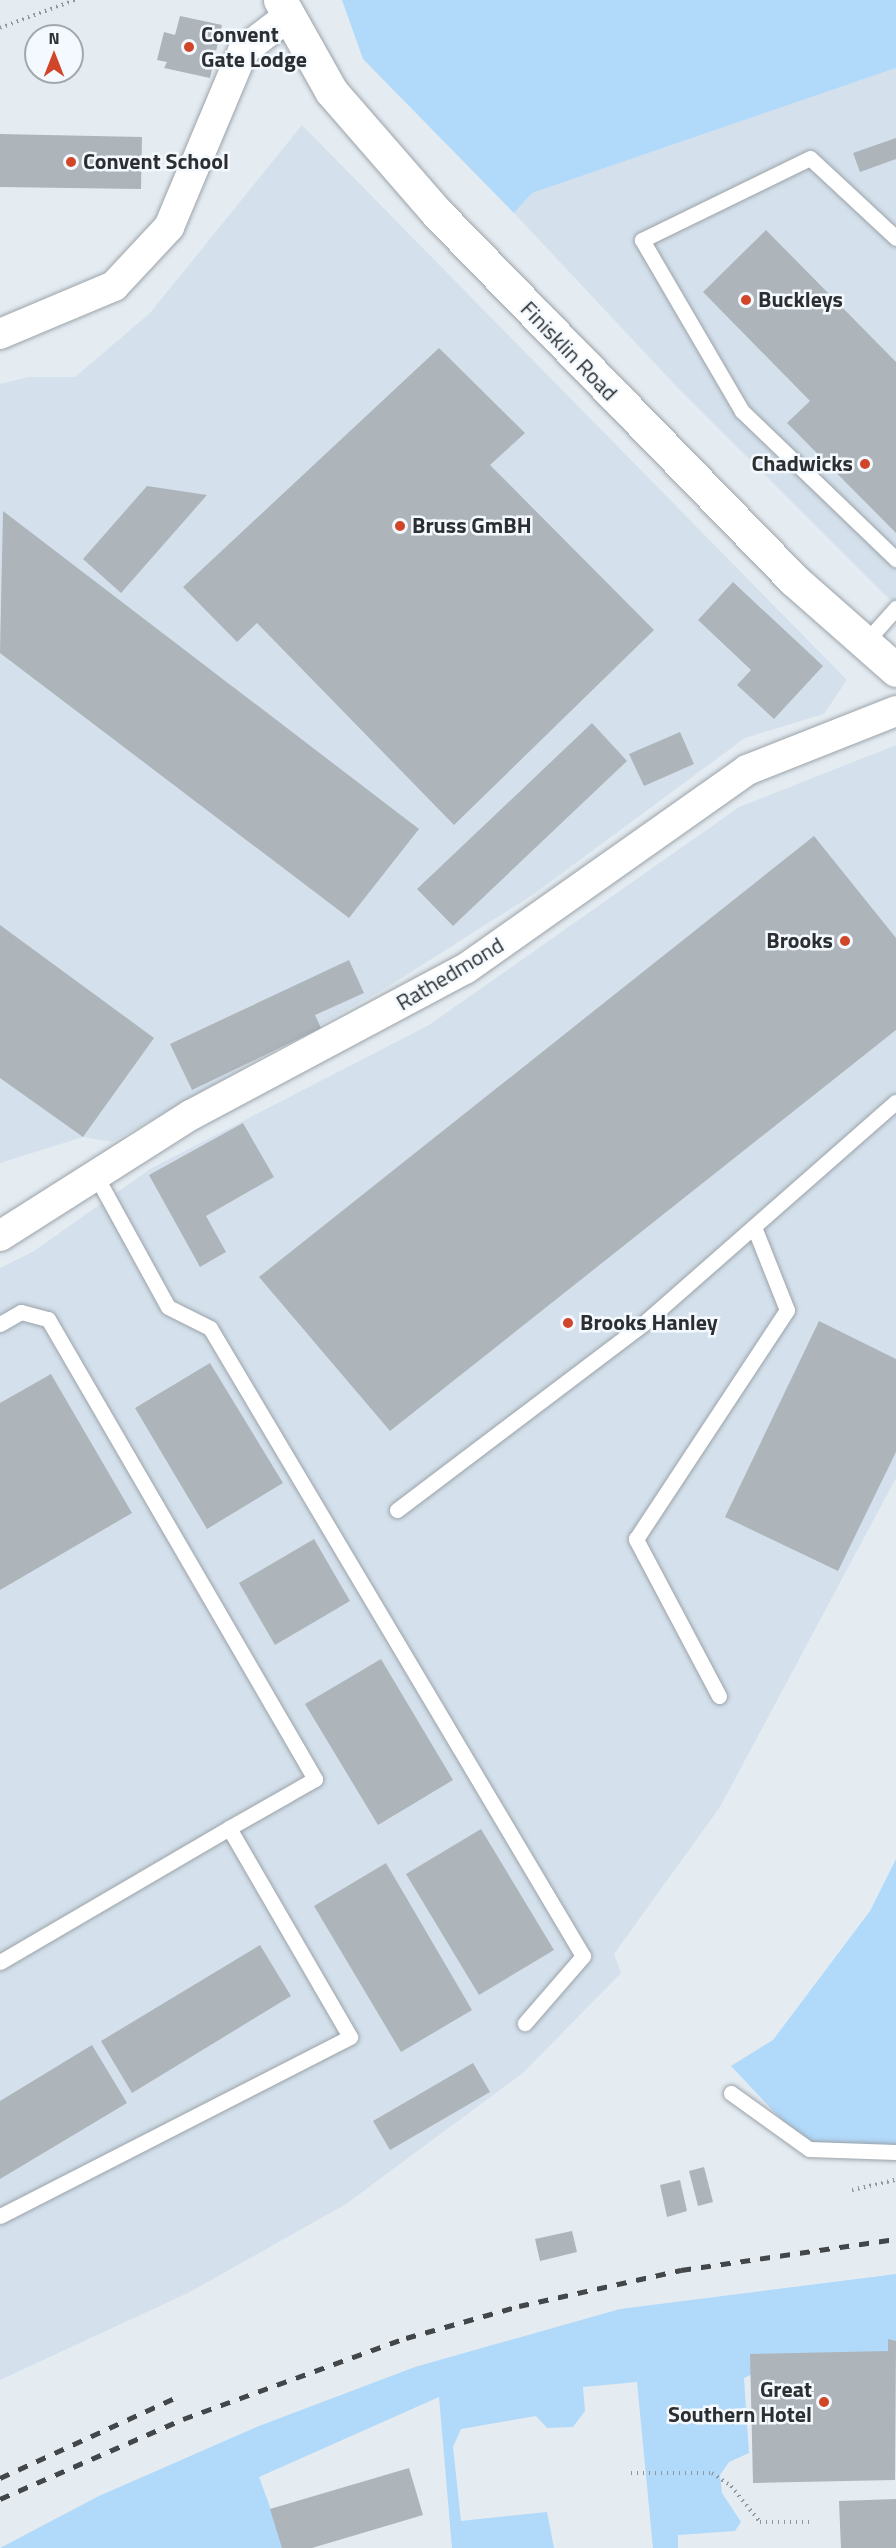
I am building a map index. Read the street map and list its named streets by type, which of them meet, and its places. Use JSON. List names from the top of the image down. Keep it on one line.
{"streets":{"street":["Finisklin Road","Rathedmond"]},"places":["Convent Gate Lodge","Convent School","Buckleys","Chadwicks","Bruss GmBH","Brooks","Brooks Hanley","Great Southern Hotel"],"north":"top"}
